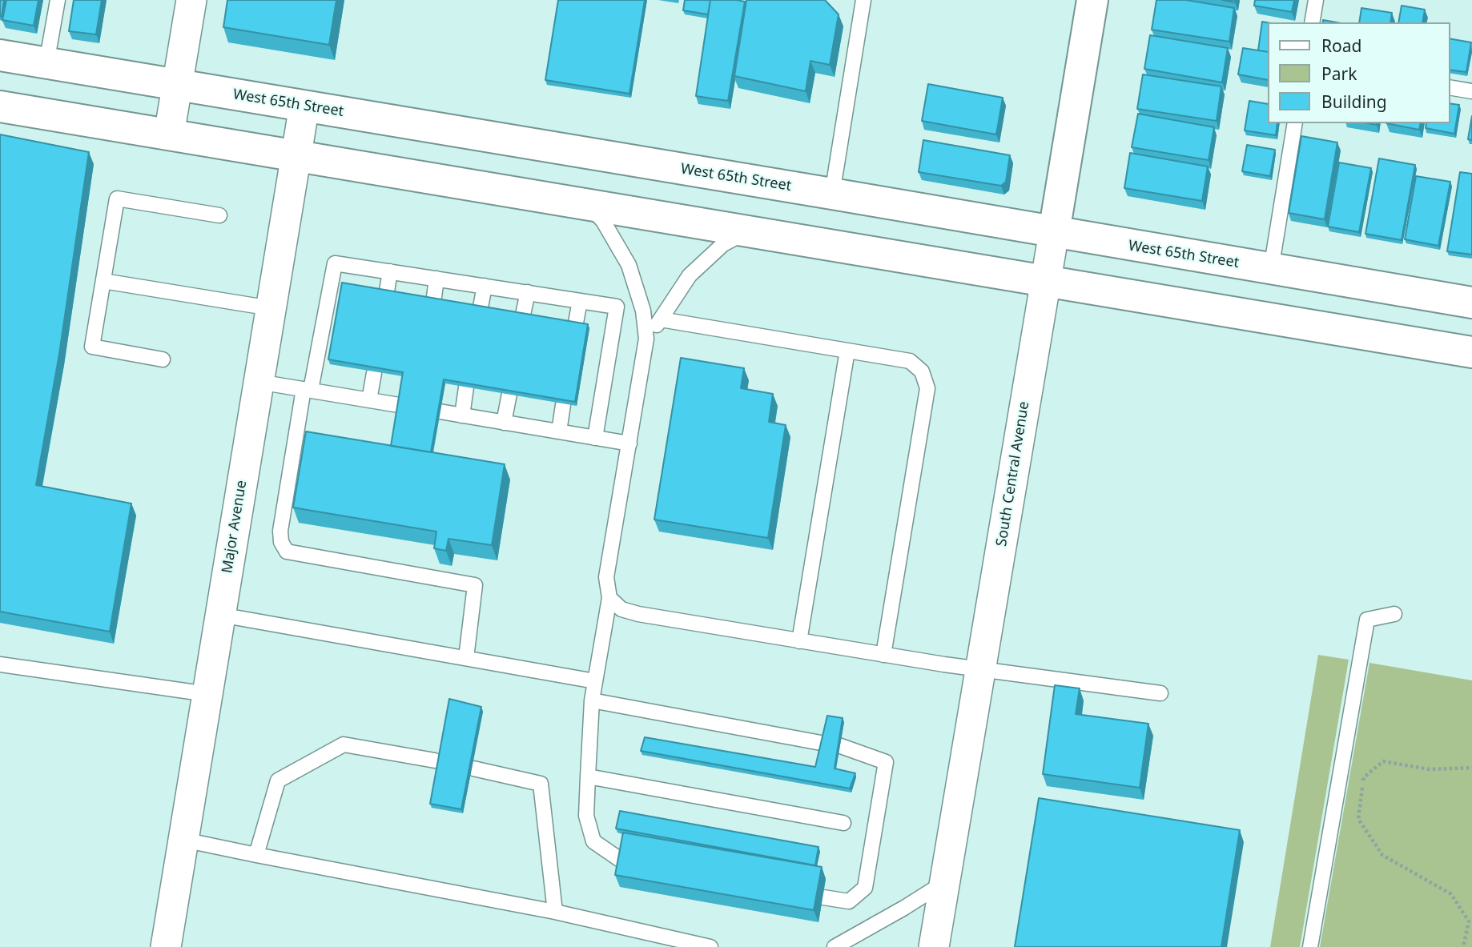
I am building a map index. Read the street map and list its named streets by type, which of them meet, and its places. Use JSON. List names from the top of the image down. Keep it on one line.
{"streets":{"street":["West 65th Street","South Central Avenue","Major Avenue"]},"crossings":[["West 65th Street","South Central Avenue"],["West 65th Street","Major Avenue"]],"legend":["Road","Park","Building"]}
